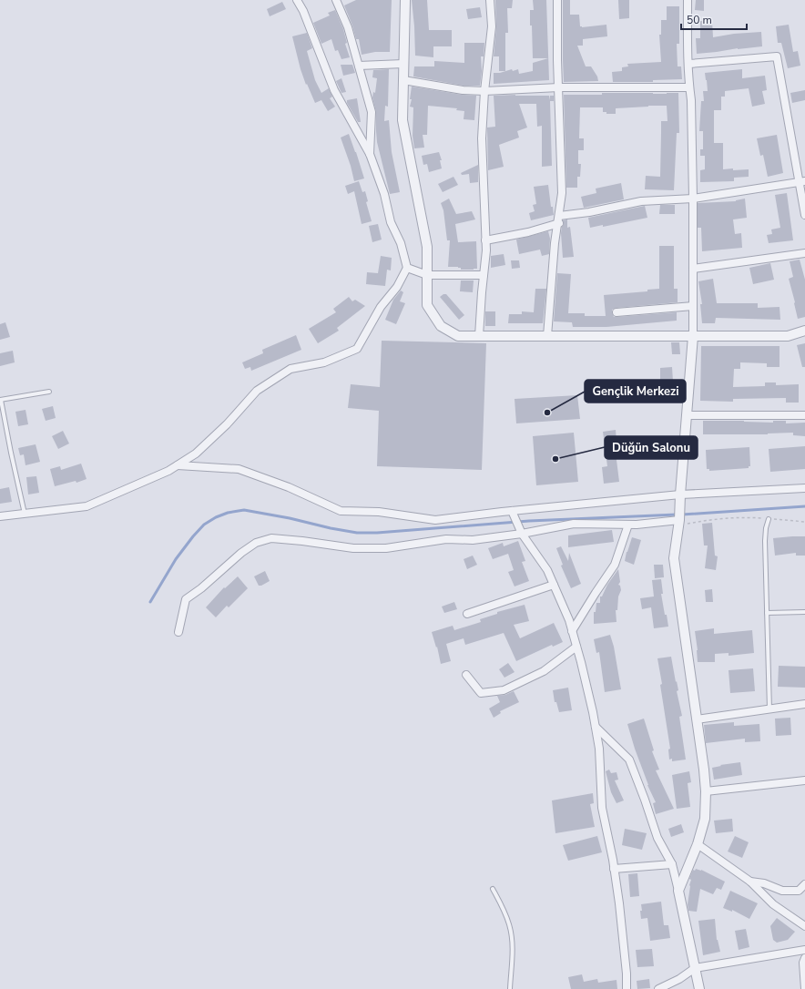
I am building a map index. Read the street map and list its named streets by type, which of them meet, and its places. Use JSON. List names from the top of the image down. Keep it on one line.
{"places":["Gençlik Merkezi","Düğün Salonu"],"scale_bar":"50 m"}
